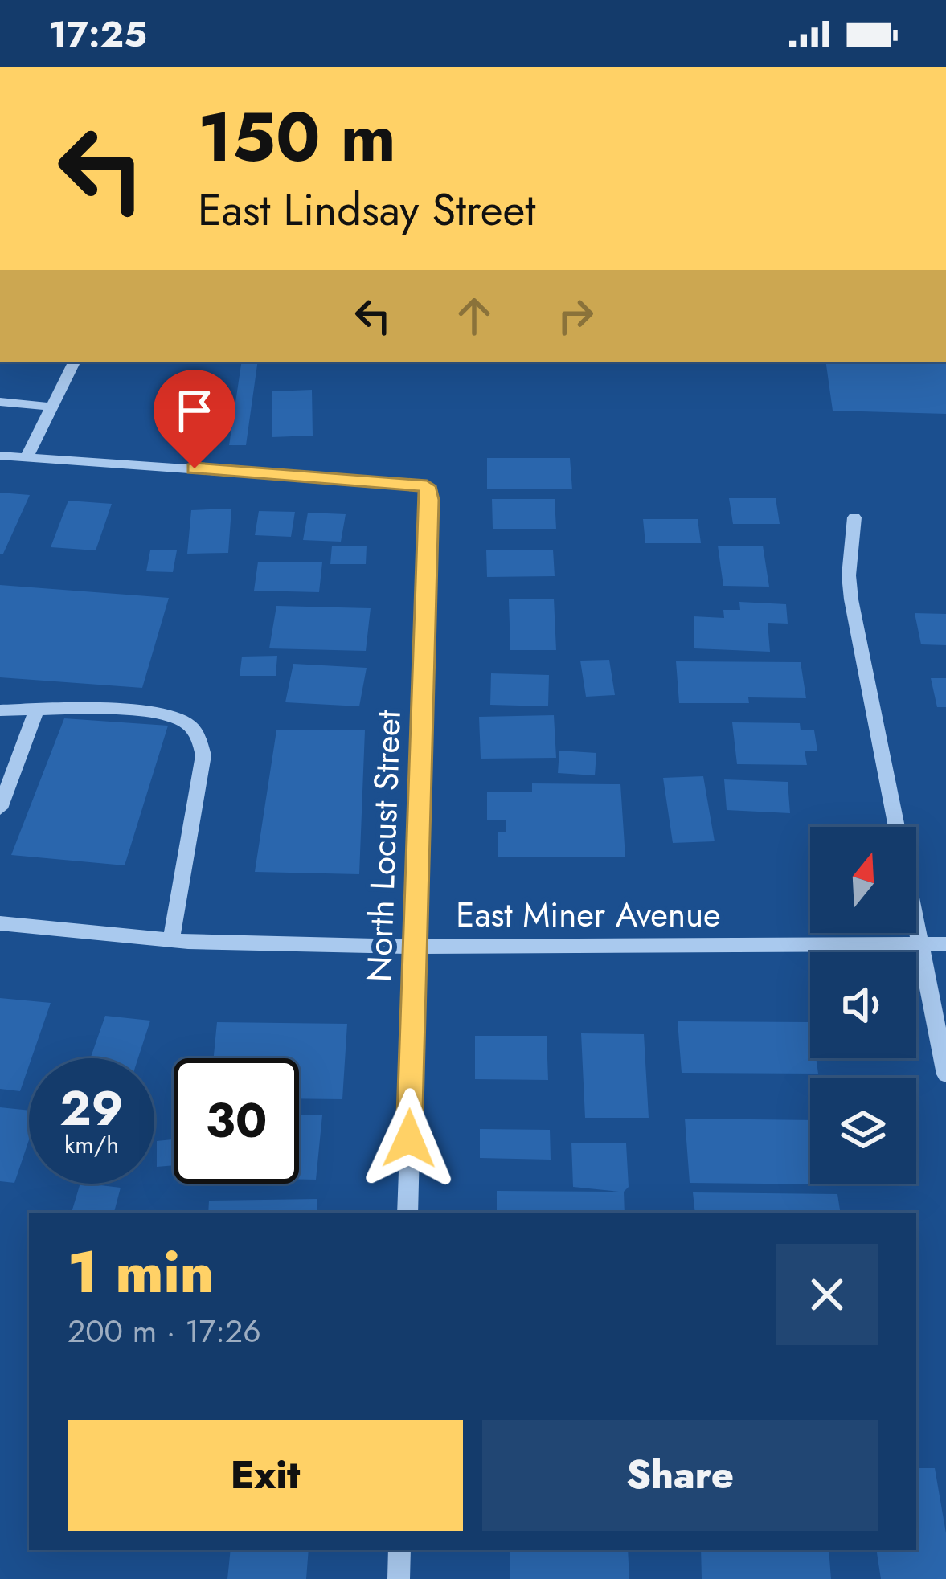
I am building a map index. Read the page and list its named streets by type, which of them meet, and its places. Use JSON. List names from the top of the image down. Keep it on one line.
{"streets":{"street":["North Locust Street","East Miner Avenue"]},"crossings":[["North Locust Street","East Miner Avenue"]],"north":"top","page":{"status":"17:25","turn":["150 m","East Lindsay Street"],"speed":"29 km/h","limit":"30","heading":["1 min","200 m · 17:26"],"buttons":["Exit","Share"]}}
